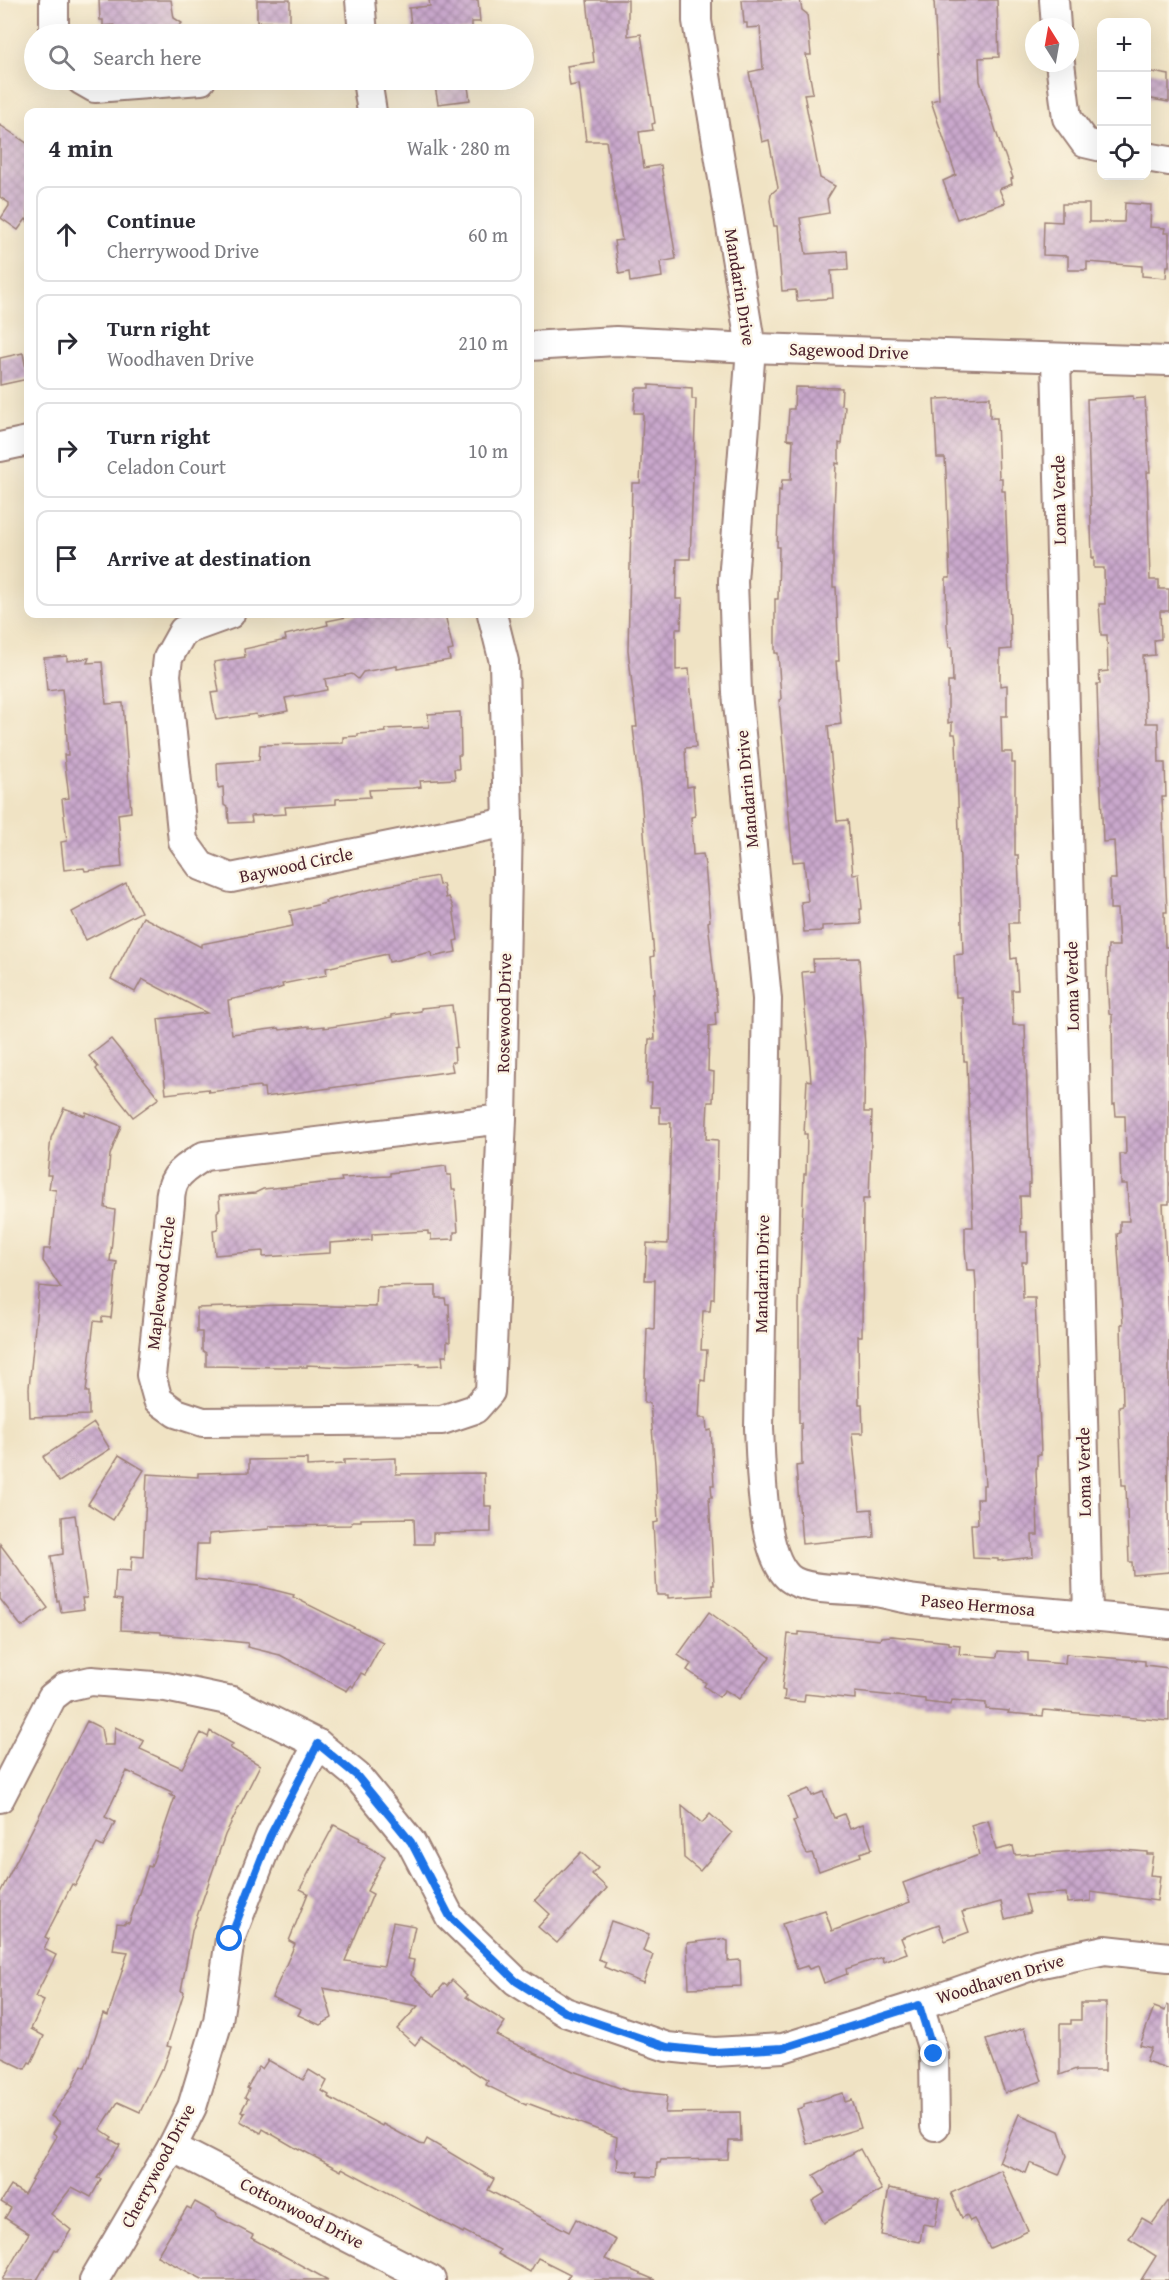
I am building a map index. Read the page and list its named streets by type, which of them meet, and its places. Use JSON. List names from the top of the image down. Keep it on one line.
{"streets":{"street":["Mandarin Drive","Sagewood Drive","Loma Verde","Baywood Circle","Rosewood Drive","Maplewood Circle","Paseo Hermosa","Woodhaven Drive","Cherrywood Drive","Cottonwood Drive"]},"crossings":[["Mandarin Drive","Sagewood Drive"],["Mandarin Drive","Paseo Hermosa"],["Sagewood Drive","Loma Verde"],["Loma Verde","Paseo Hermosa"],["Baywood Circle","Rosewood Drive"],["Rosewood Drive","Maplewood Circle"],["Woodhaven Drive","Cherrywood Drive"],["Cherrywood Drive","Cottonwood Drive"]],"north":"top","page":{"map_buttons":["+","−"],"search":"Search here","heading":["4 min","Walk · 280 m"],"list":[["Continue","Cherrywood Drive","60 m"],["Turn right","Woodhaven Drive","210 m"],["Turn right","Celadon Court","10 m"],"Arrive at destination"]}}
